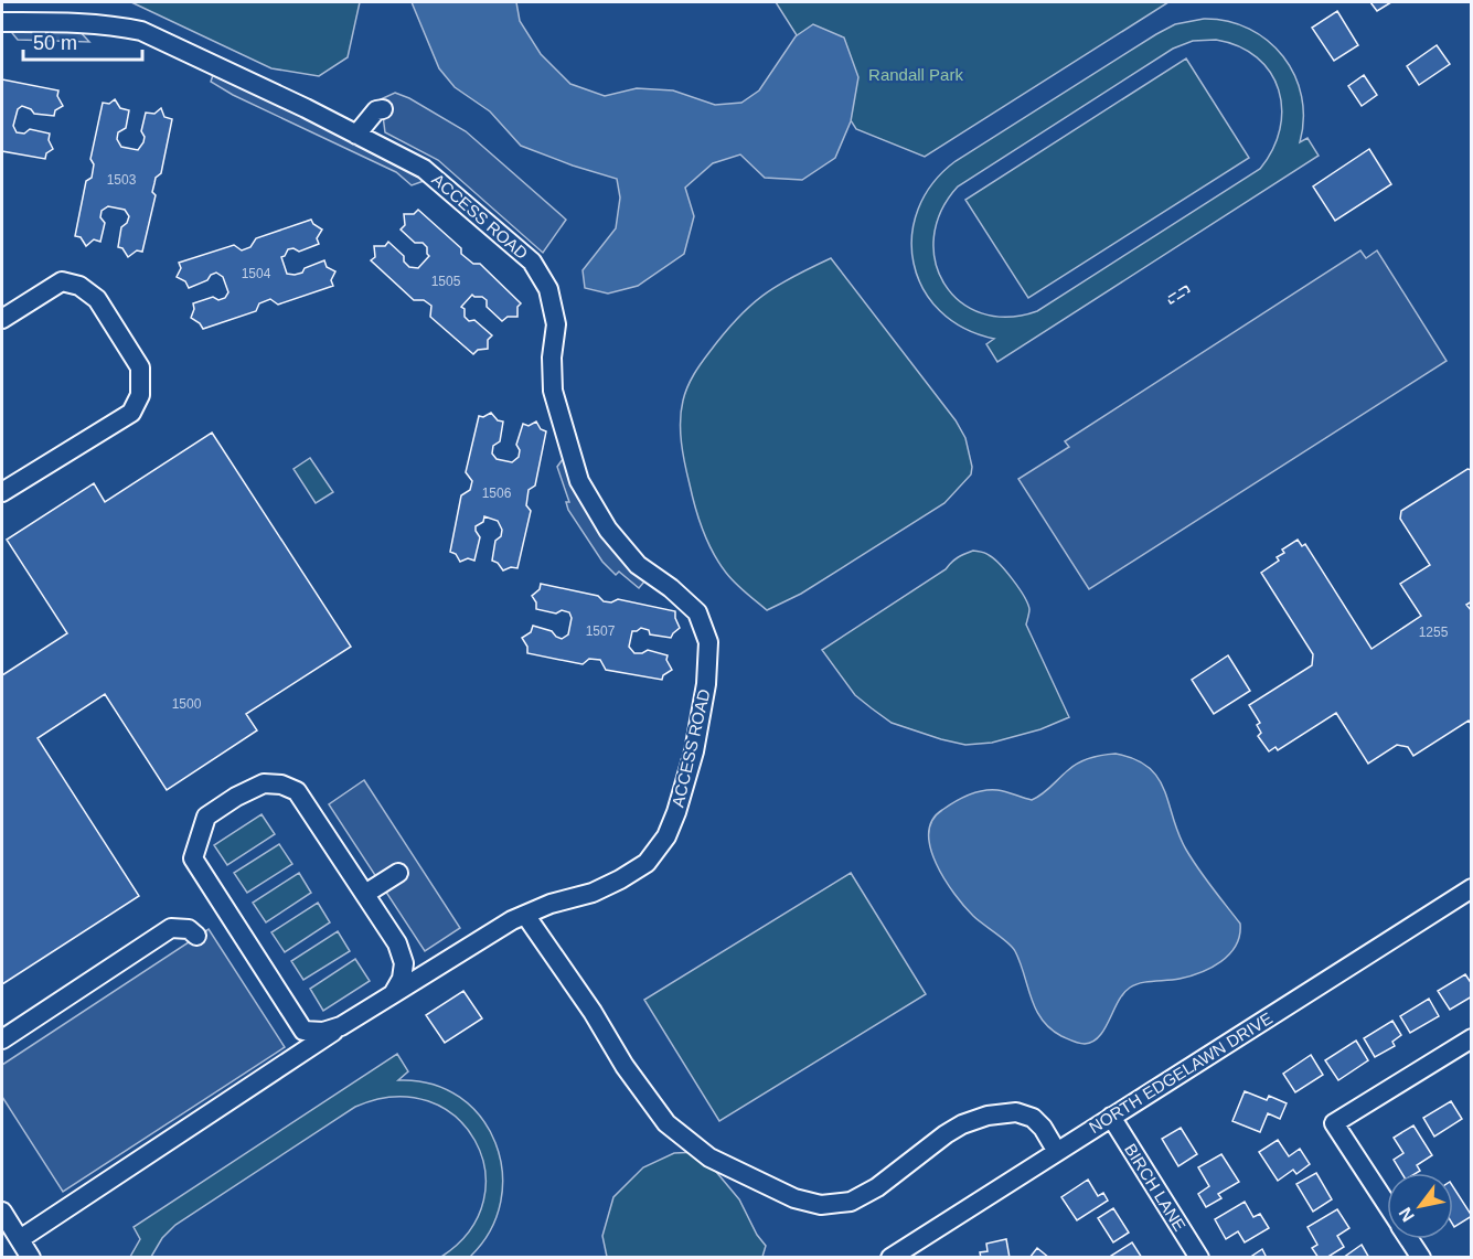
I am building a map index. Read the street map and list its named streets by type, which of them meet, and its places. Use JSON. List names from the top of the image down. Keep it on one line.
{"streets":{"street":["ACCESS ROAD","NORTH EDGELAWN DRIVE","BIRCH LANE"]},"crossings":[["NORTH EDGELAWN DRIVE","BIRCH LANE"]],"parks":["Randall Park"],"house_numbers":["1503","1504","1505","1506","1507","1255","1500"],"scale_bar":"50 m","north":"bottom left"}
